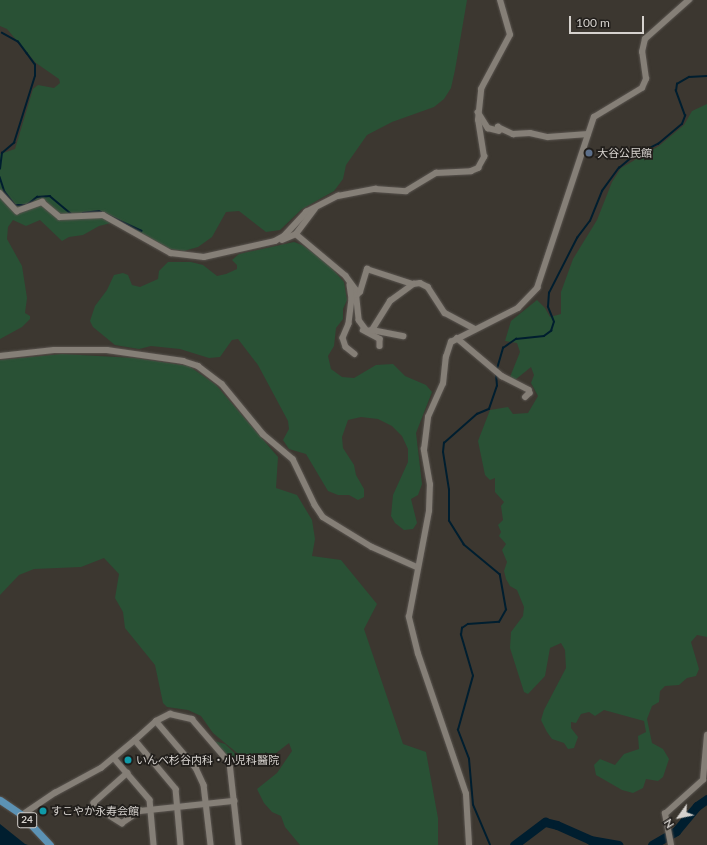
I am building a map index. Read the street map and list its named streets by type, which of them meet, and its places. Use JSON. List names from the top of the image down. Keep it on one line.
{"streets":{"main road":["24"]},"places":["大谷公民館","いんべ杉谷内科・小児科醫院","すこやか永寿会館"],"scale_bar":"100 m","north":"bottom left"}
